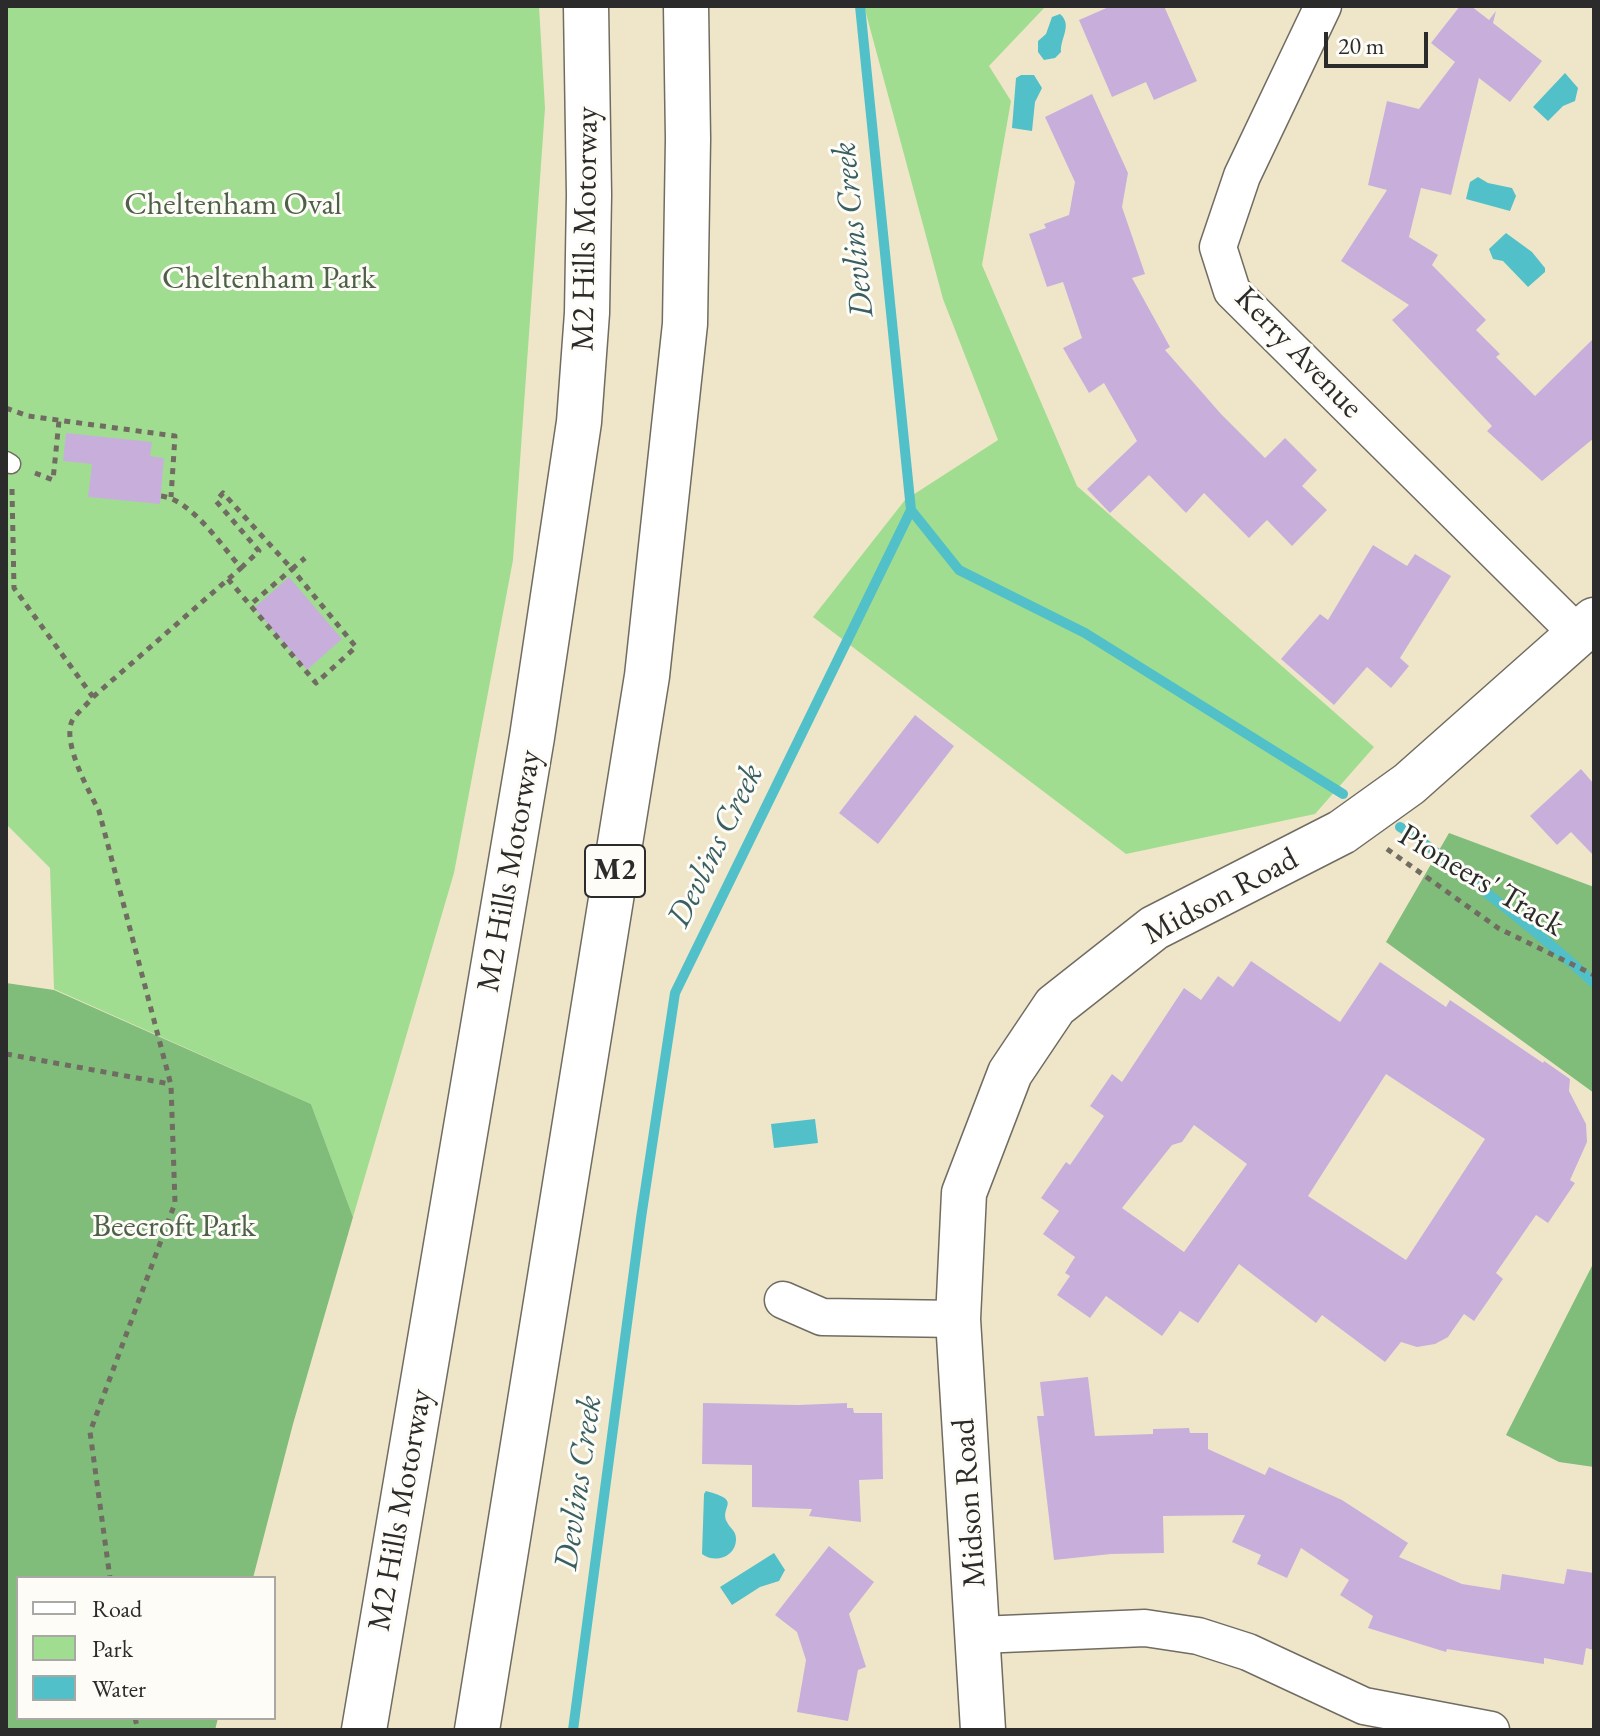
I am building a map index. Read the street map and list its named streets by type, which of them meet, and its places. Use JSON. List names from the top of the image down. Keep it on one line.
{"streets":{"main road":["M2 Hills Motorway","M2","Midson Road"],"street":["Kerry Avenue"],"path":["Pioneers' Track"]},"crossings":[["Kerry Avenue","Midson Road"],["Pioneers' Track","Midson Road"]],"water":["Devlins Creek"],"parks":["Cheltenham Oval","Cheltenham Park","Beecroft Park"],"legend":["Road","Park","Water"],"scale_bar":"20 m"}
